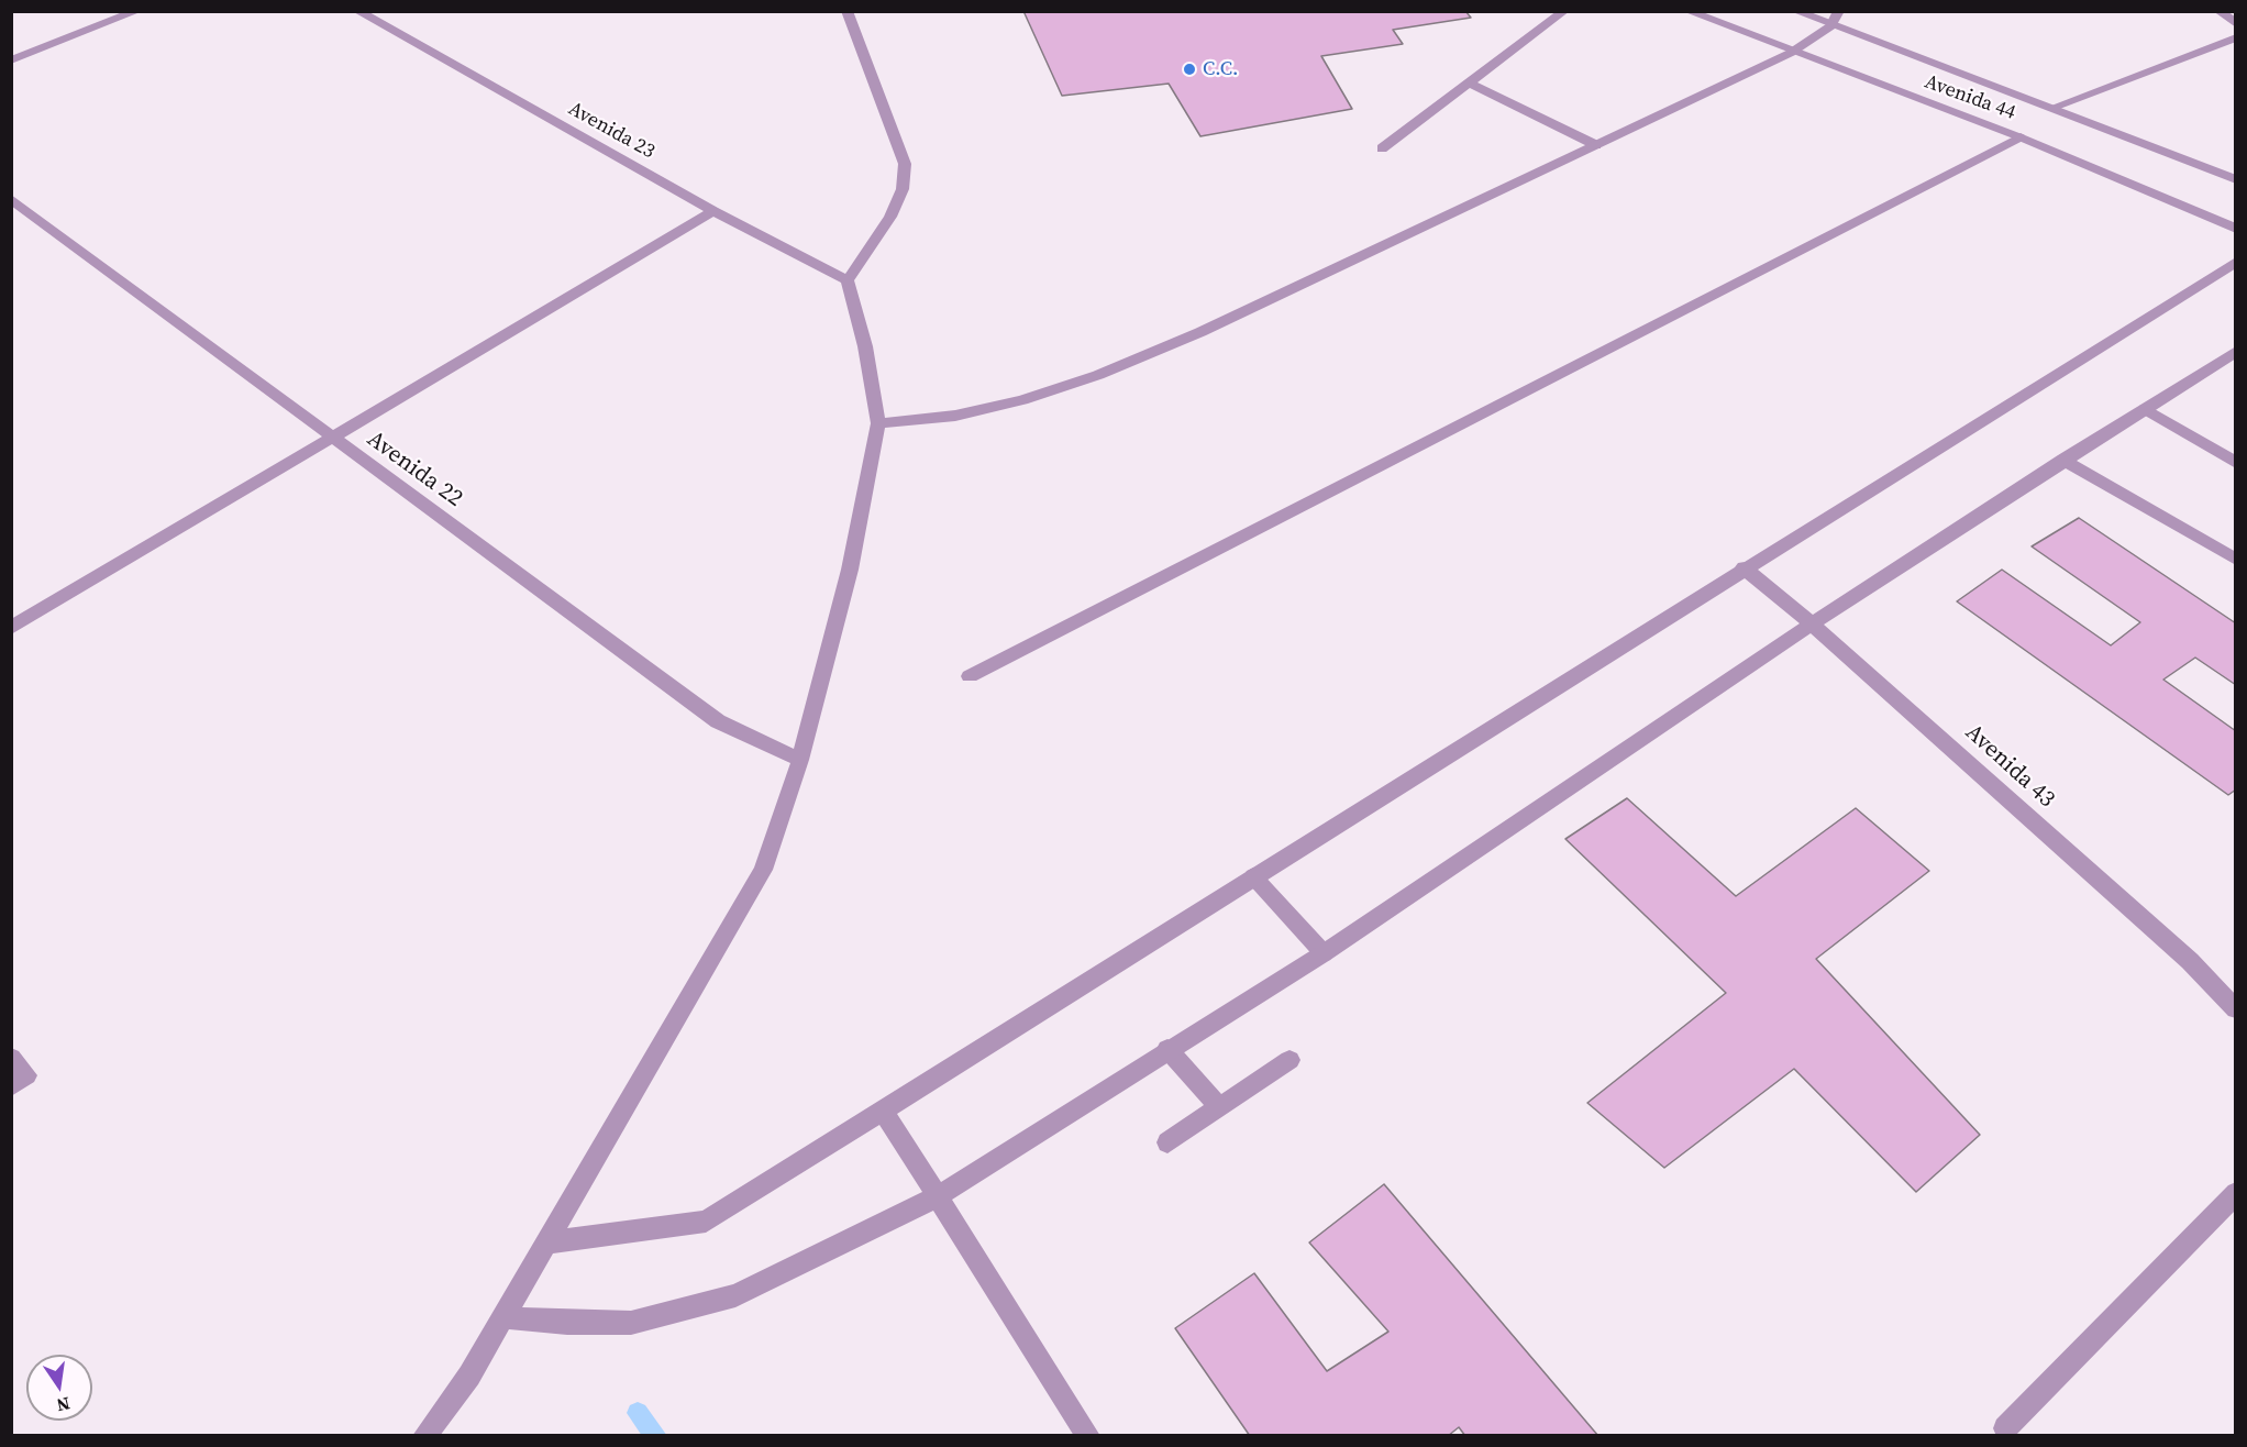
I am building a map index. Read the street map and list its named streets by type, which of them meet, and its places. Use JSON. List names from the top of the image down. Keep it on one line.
{"streets":{"street":["Avenida 44","Avenida 23","Avenida 22","Avenida 43"]},"places":["C.C."],"north":"bottom"}
